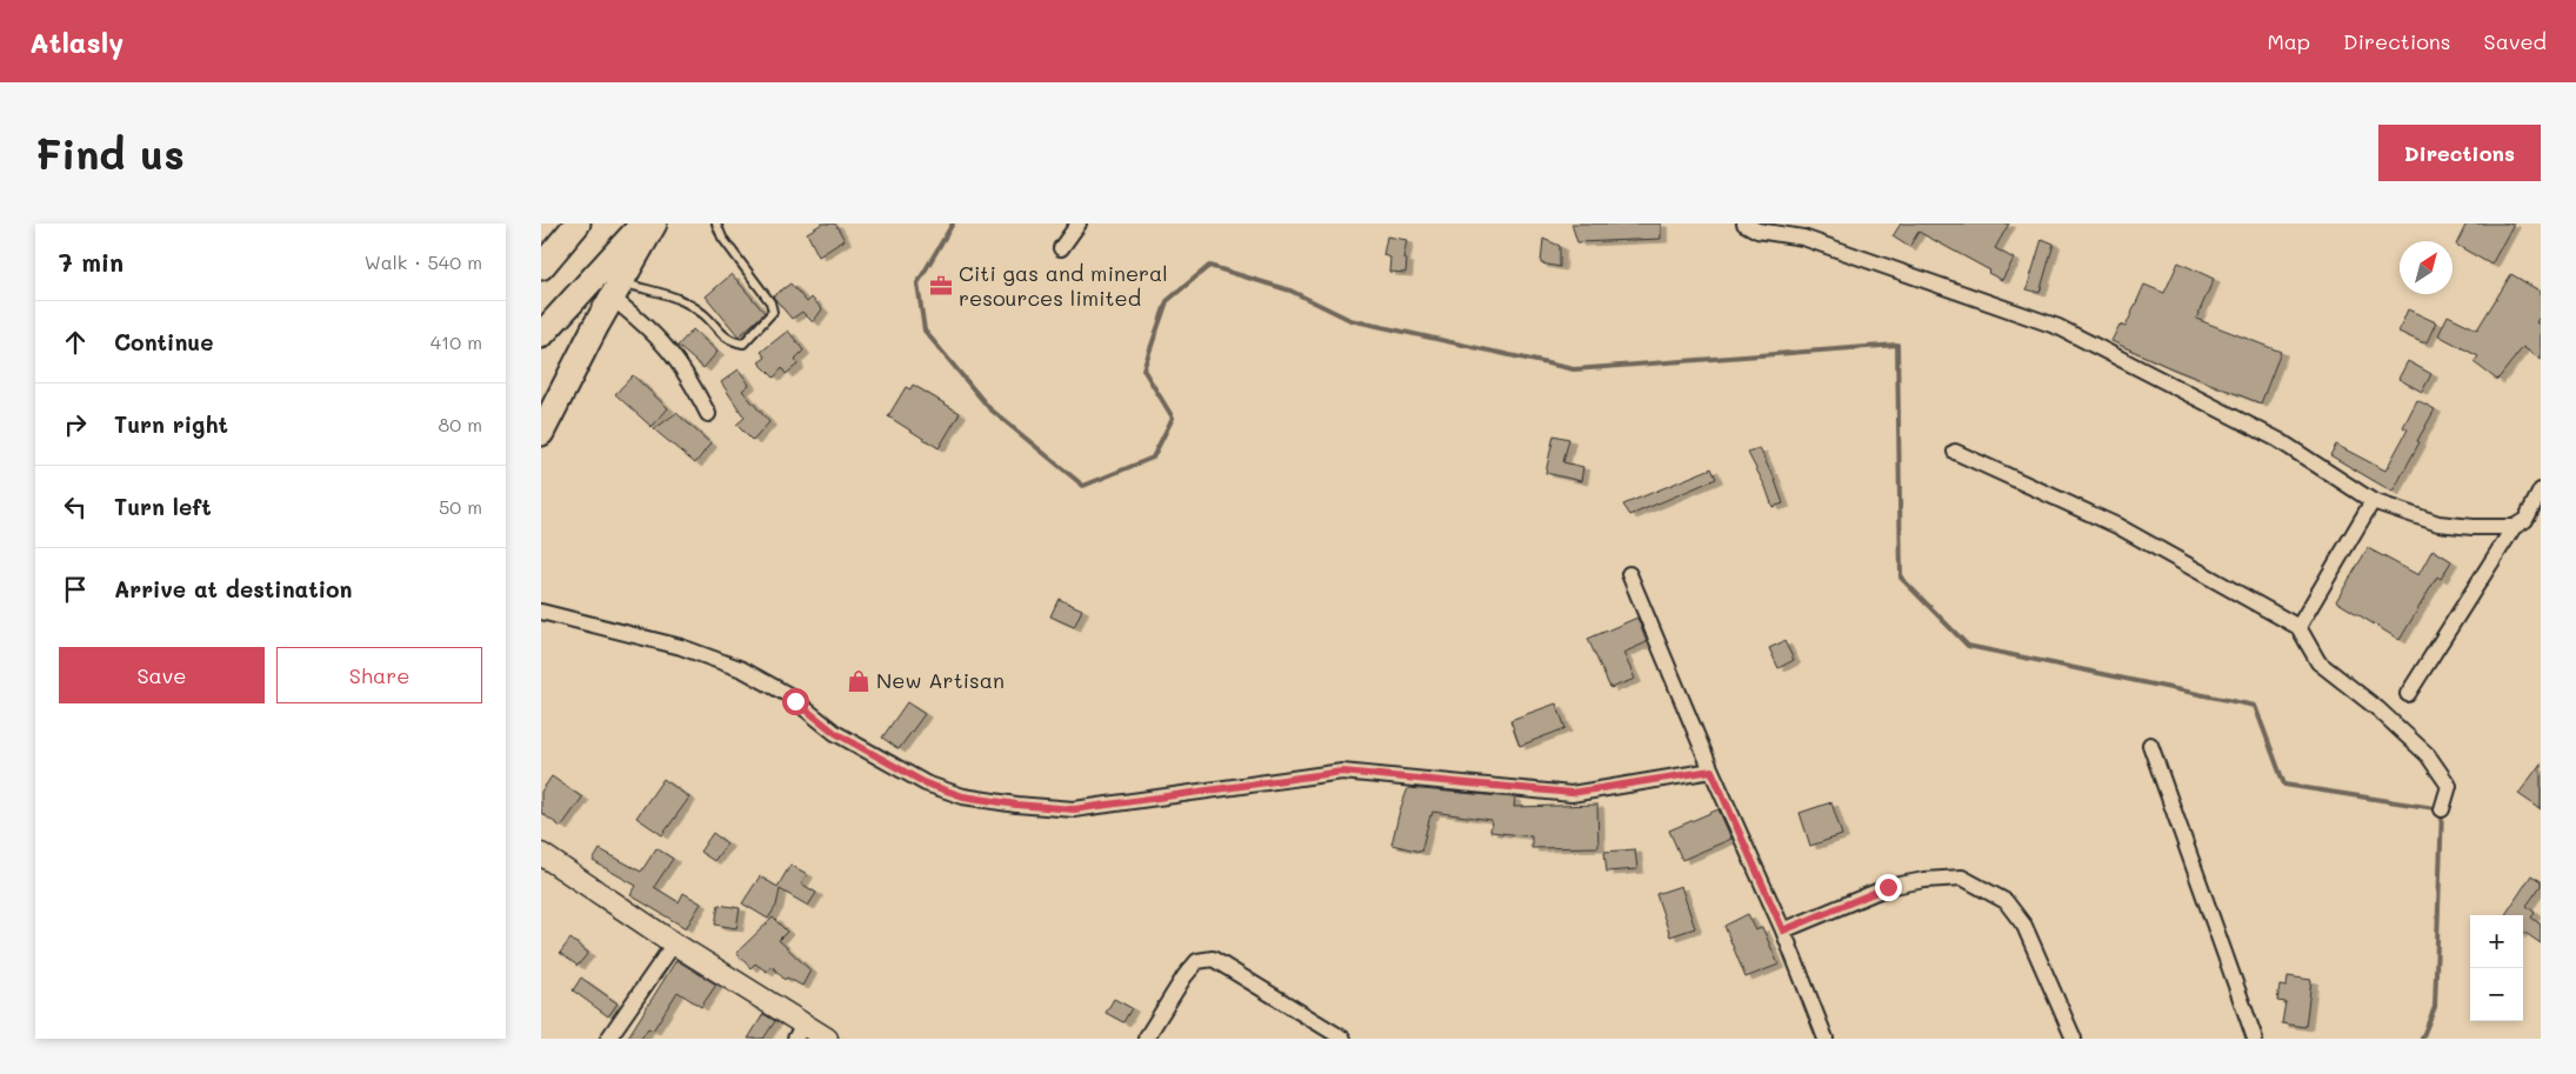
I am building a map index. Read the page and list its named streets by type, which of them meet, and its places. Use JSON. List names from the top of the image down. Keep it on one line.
{"places":{"office":["Citi gas and mineral resources limited"],"shop":["New Artisan"]},"north":"top right","page":{"header":"Atlasly","nav":["Map","Directions","Saved"],"buttons":["Directions",["Save","Share"]],"title":"Find us","heading":["7 min","Walk · 540 m"],"list":[["Continue","410 m"],["Turn right","80 m"],["Turn left","50 m"],"Arrive at destination"],"map_buttons":["+","−"]}}
